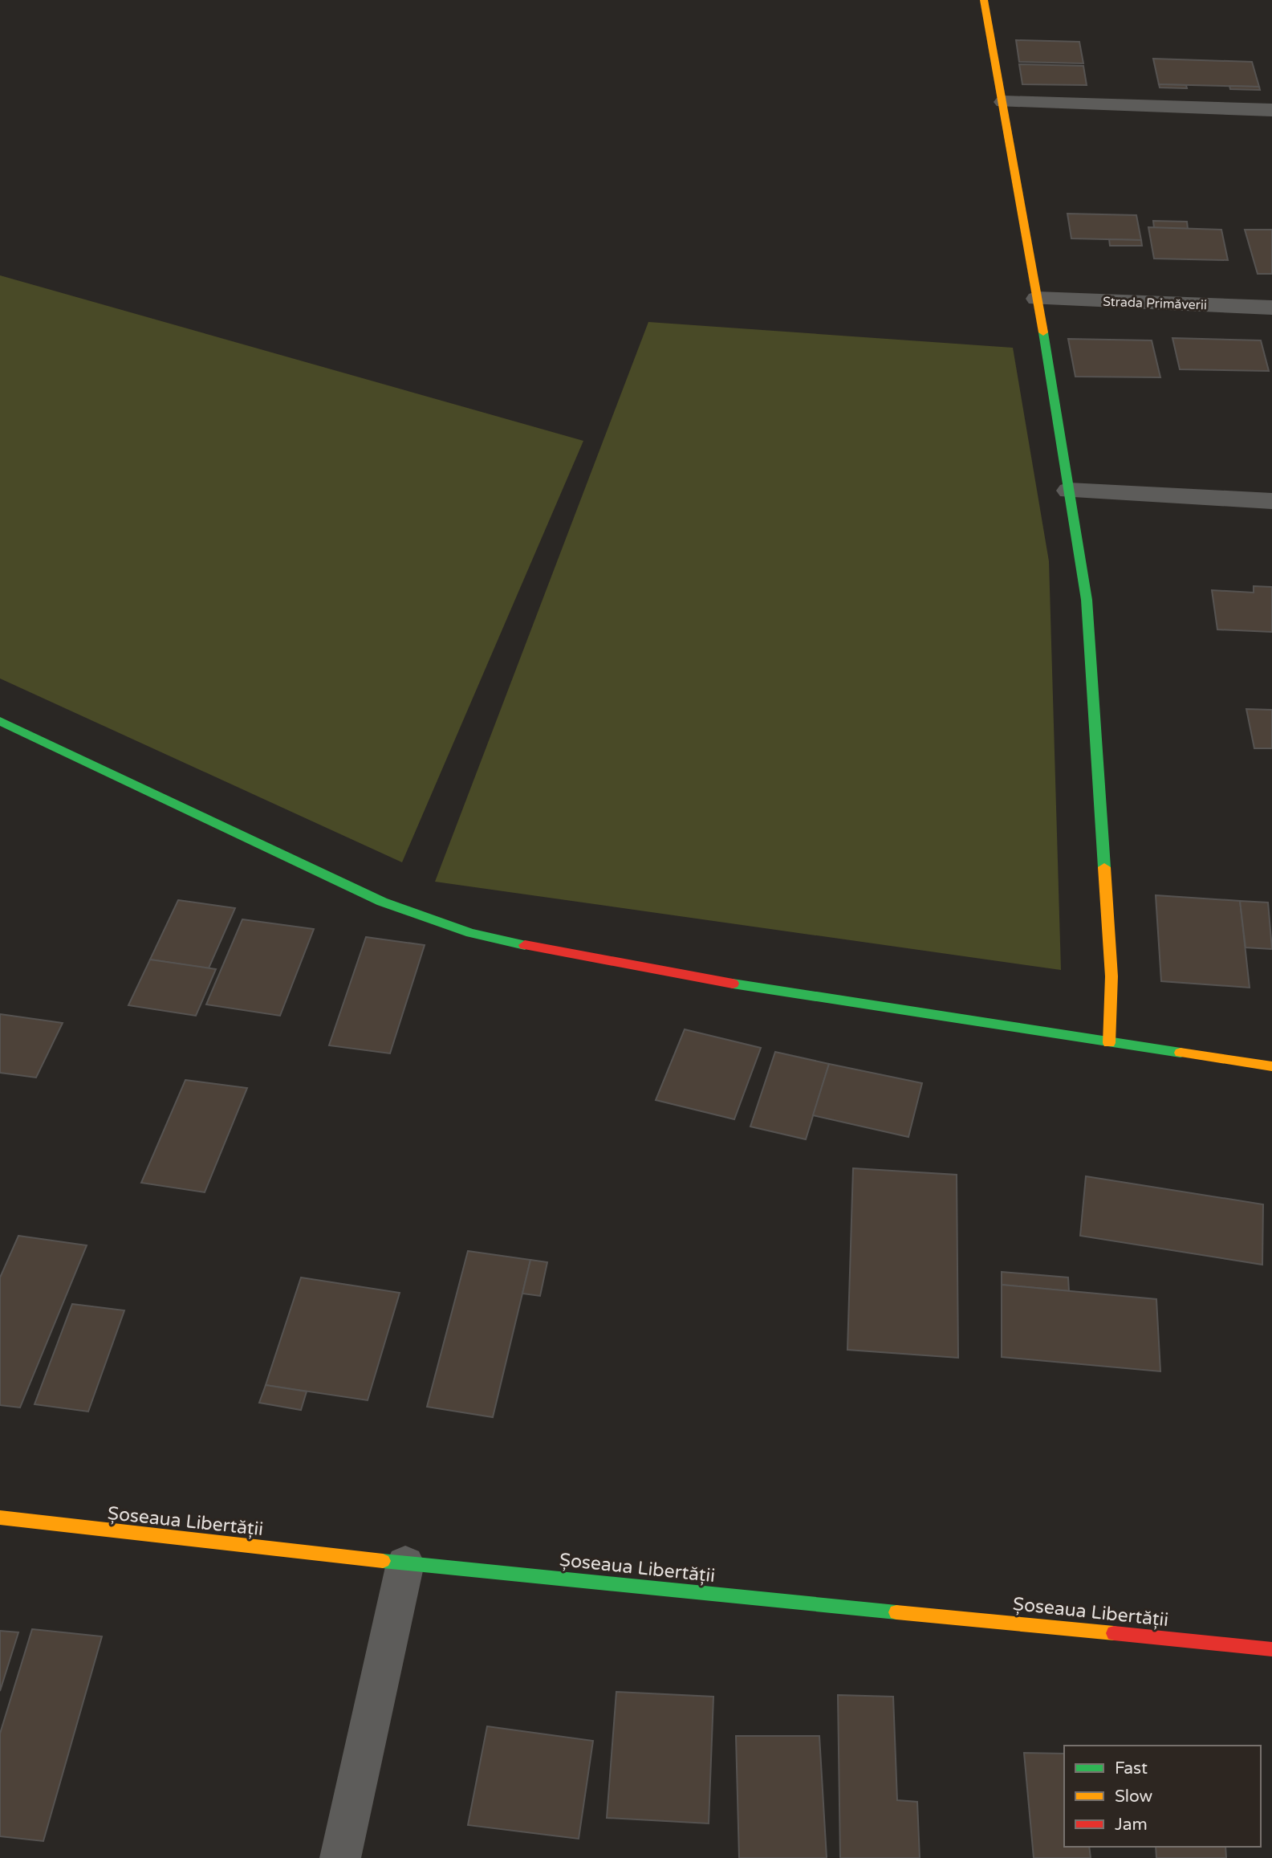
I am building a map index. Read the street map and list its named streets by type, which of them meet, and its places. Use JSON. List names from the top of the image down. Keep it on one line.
{"streets":{"street":["Strada Primăverii","Șoseaua Libertății"]},"legend":["Fast","Slow","Jam"]}
